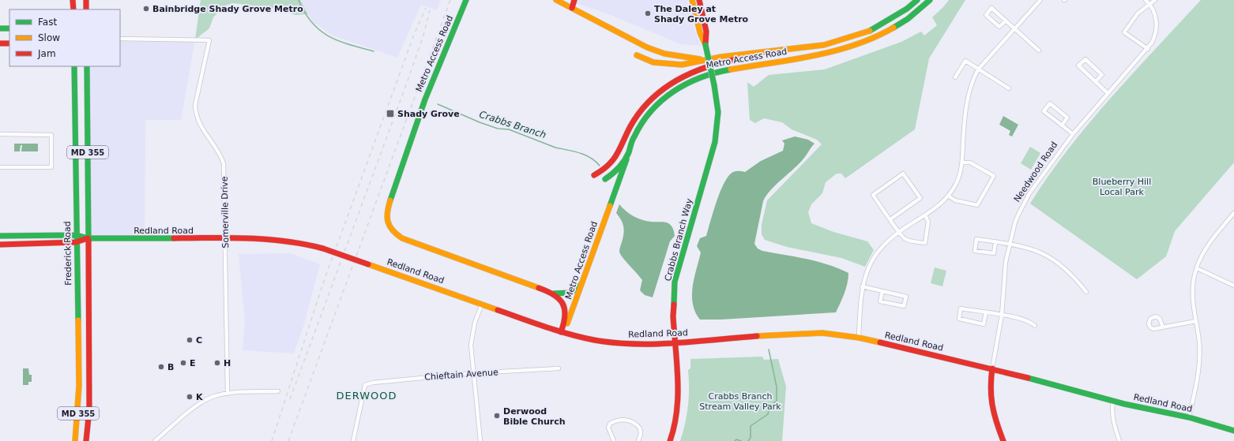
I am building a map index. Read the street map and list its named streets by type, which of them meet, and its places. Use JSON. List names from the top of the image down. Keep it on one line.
{"streets":{"main road":["Metro Access Road","MD 355","Needwood Road","Redland Road","Crabbs Branch Way","Frederick Road"],"street":["Somerville Drive","Chieftain Avenue"]},"crossings":[["Metro Access Road","Redland Road"],["MD 355","Redland Road"],["Needwood Road","Redland Road"],["Somerville Drive","Redland Road"],["Redland Road","Crabbs Branch Way"]],"districts":["DERWOOD"],"water":["Crabbs Branch"],"parks":["Blueberry Hill Local Park","Crabbs Branch Stream Valley Park"],"places":{"other":["Bainbridge Shady Grove Metro","The Daley at Shady Grove Metro","C","E","H","B","K","Derwood Bible Church"],"transit":["Shady Grove"]},"legend":["Fast","Slow","Jam"]}
